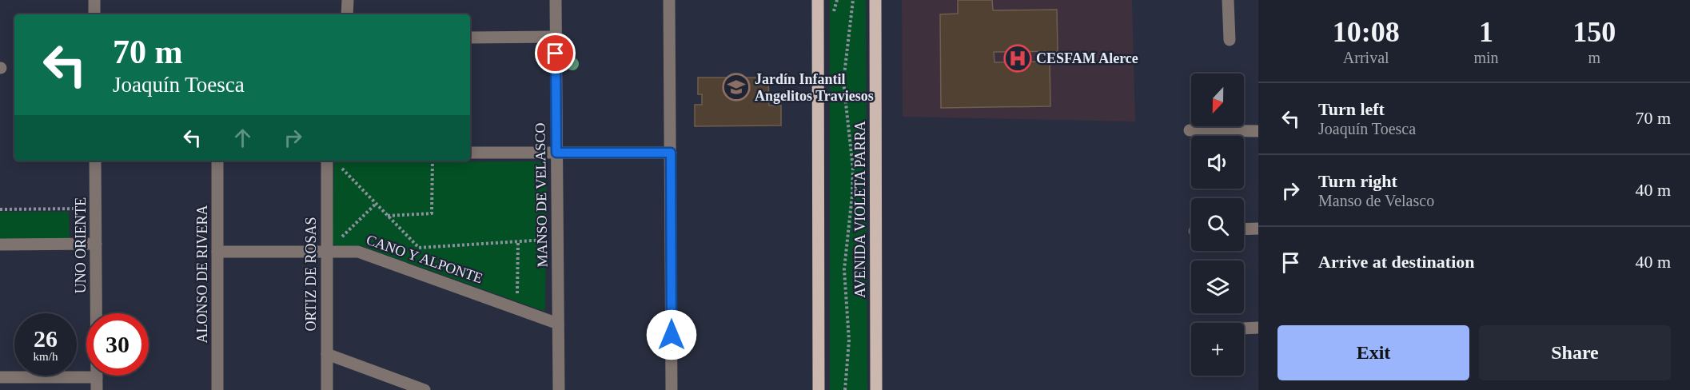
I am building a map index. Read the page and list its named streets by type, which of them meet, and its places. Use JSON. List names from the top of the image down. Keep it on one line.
{"streets":{"main road":["AVENIDA VIOLETA PARRA"],"street":["MANSO DE VELASCO","UNO ORIENTE","CANO Y ALPONTE","ALONSO DE RIVERA","ORTIZ DE ROSAS"]},"crossings":[["MANSO DE VELASCO","CANO Y ALPONTE"],["CANO Y ALPONTE","ALONSO DE RIVERA"],["CANO Y ALPONTE","ORTIZ DE ROSAS"]],"places":{"hospital":["CESFAM Alerce"],"school or university":["Jardín Infantil Angelitos Traviesos"]},"north":"bottom","page":{"eta":["10:08","Arrival","1","min","150","m"],"turn":["70 m","Joaquín Toesca"],"map_buttons":"+","list":[{"name":"Turn left","note":"Joaquín Toesca","value":"70 m"},{"name":"Turn right","note":"Manso de Velasco","value":"40 m"},{"name":"Arrive at destination","value":"40 m"}],"speed":"26 km/h","limit":"30","buttons":["Exit","Share"]}}
